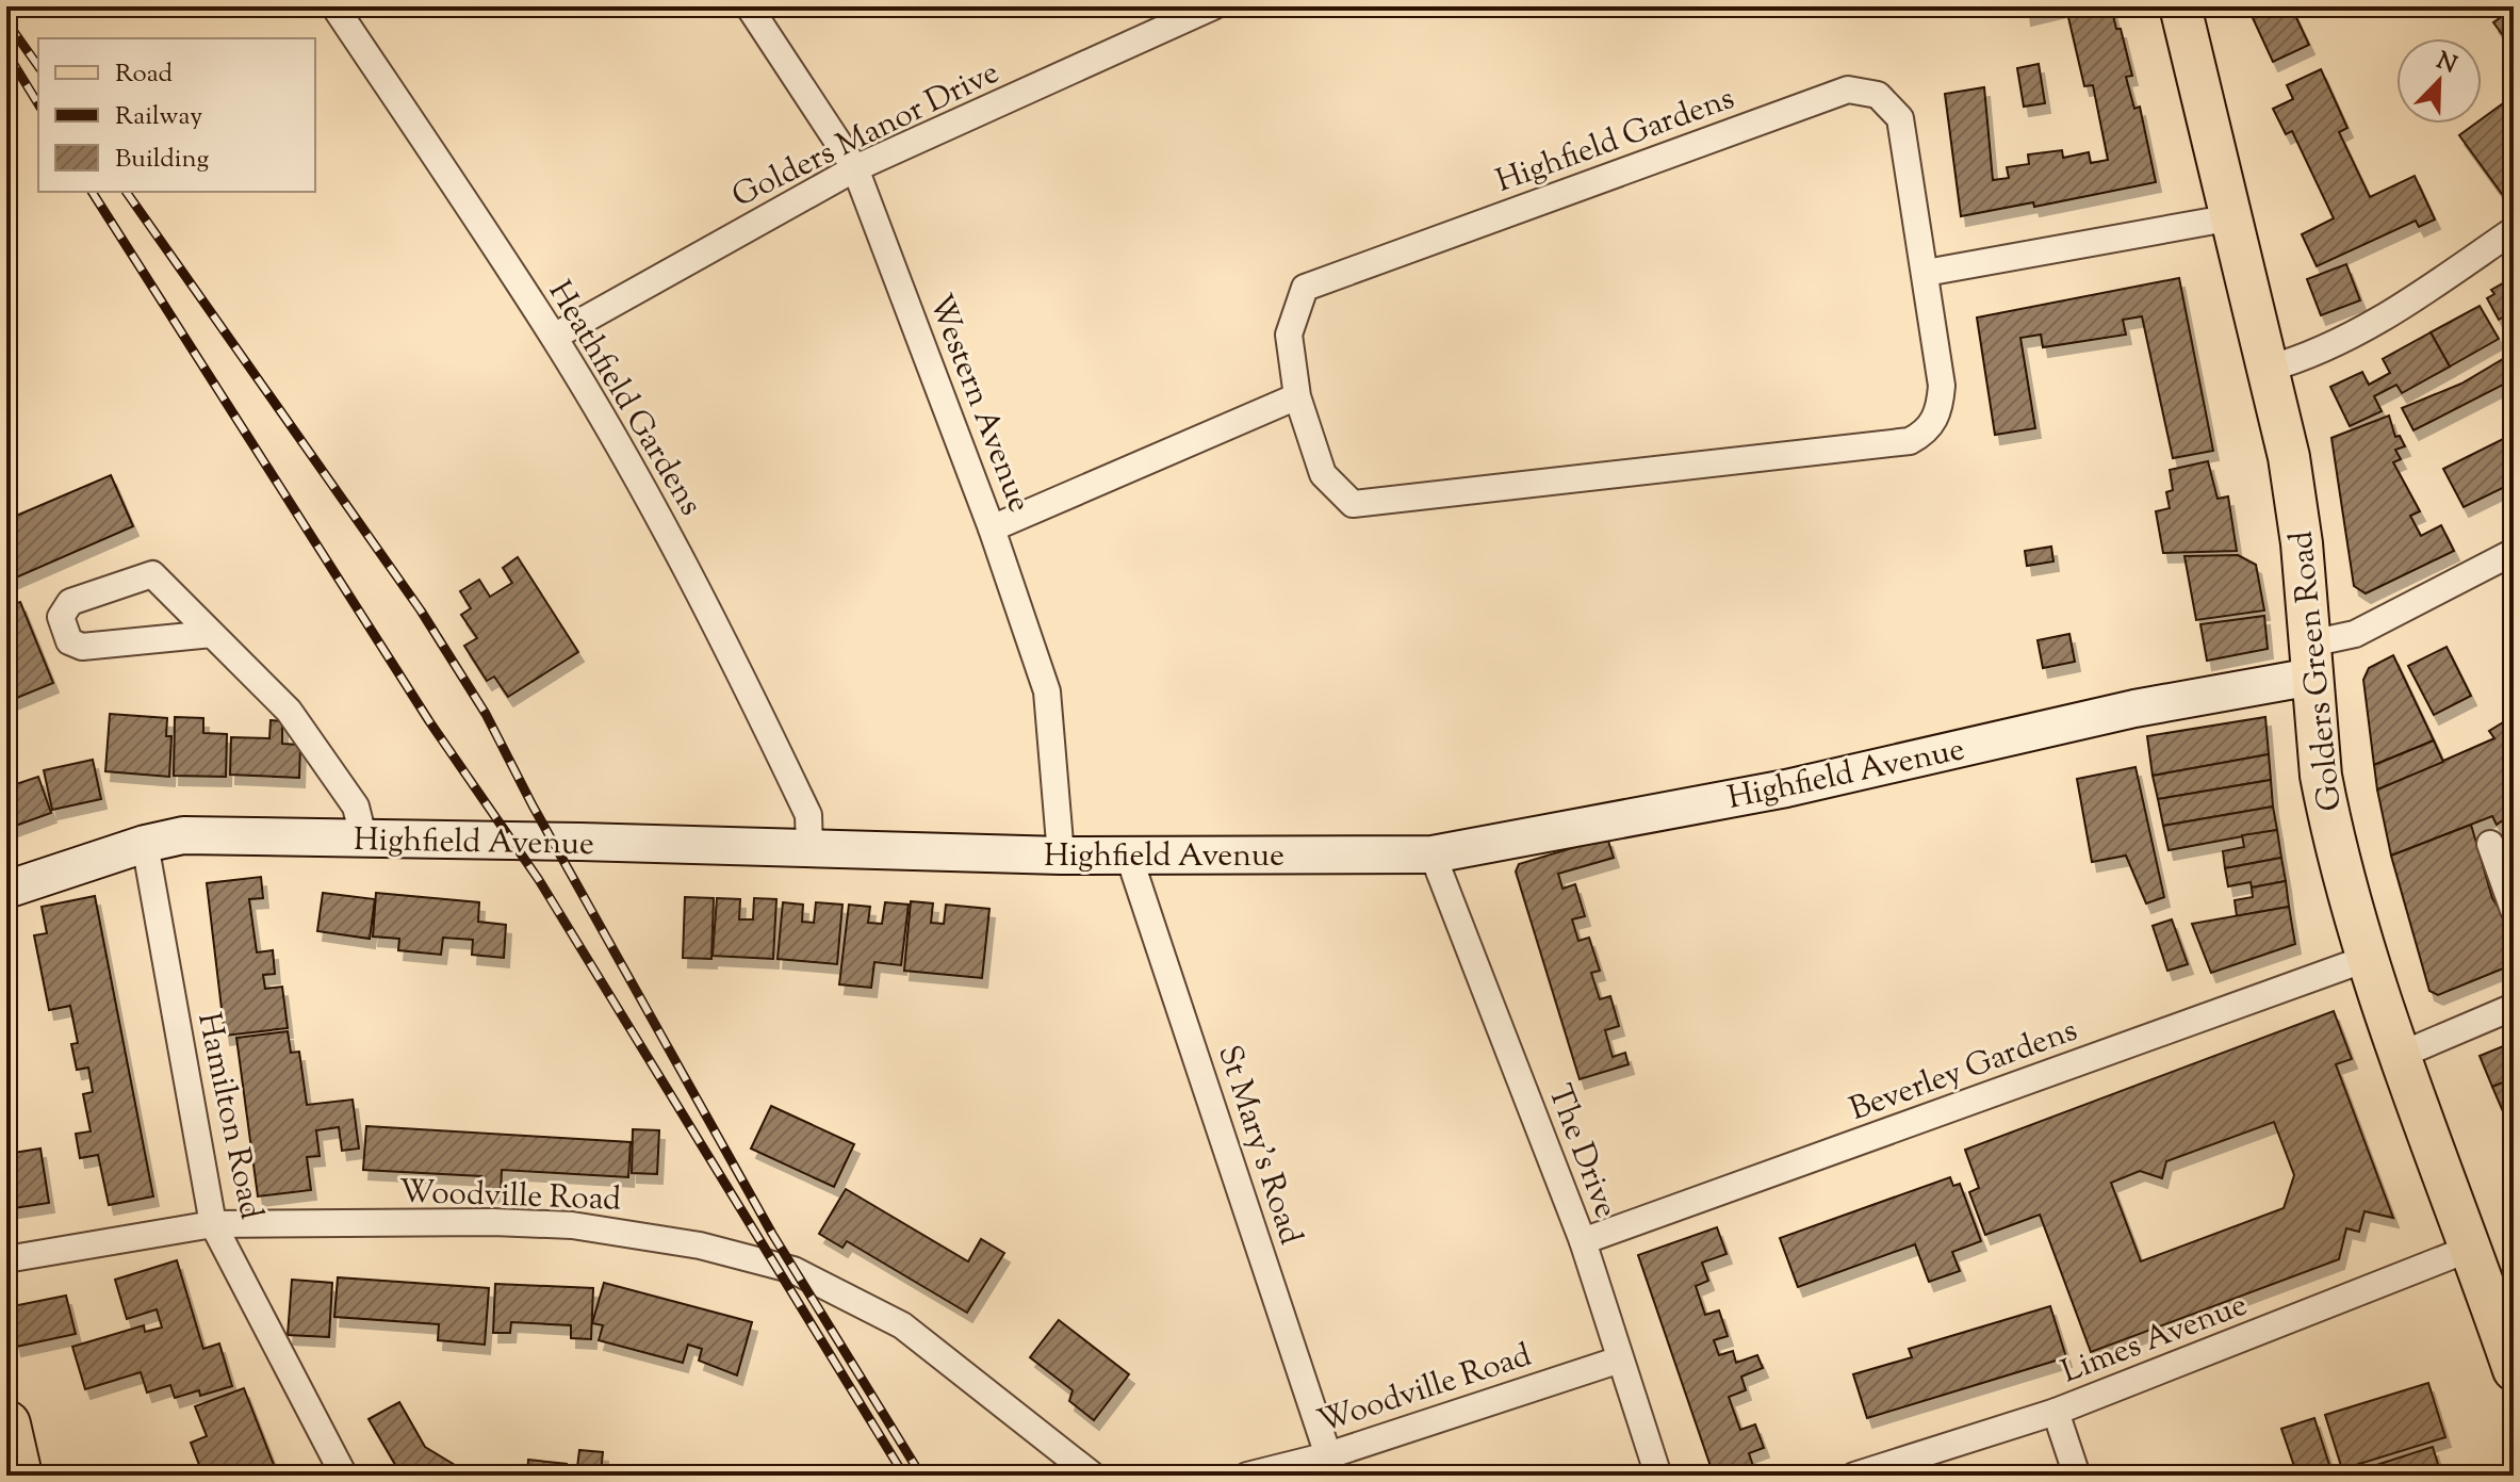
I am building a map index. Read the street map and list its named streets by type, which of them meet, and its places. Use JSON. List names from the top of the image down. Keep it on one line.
{"streets":{"main road":["Golders Green Road"],"street":["Golders Manor Drive","Highfield Gardens","Heathfield Gardens","Western Avenue","Highfield Avenue","Beverley Gardens","Hamilton Road","St Mary's Road","The Drive","Woodville Road","Limes Avenue"]},"crossings":[["Golders Manor Drive","Heathfield Gardens"],["Golders Manor Drive","Western Avenue"],["Heathfield Gardens","Highfield Avenue"],["Western Avenue","Highfield Avenue"],["Golders Green Road","Highfield Avenue"],["Golders Green Road","Beverley Gardens"],["Golders Green Road","Limes Avenue"],["Highfield Avenue","Hamilton Road"],["Highfield Avenue","St Mary's Road"],["Highfield Avenue","The Drive"],["Beverley Gardens","The Drive"],["Hamilton Road","Woodville Road"],["St Mary's Road","Woodville Road"],["The Drive","Woodville Road"]],"legend":["Road","Railway","Building"],"north":"top right"}
